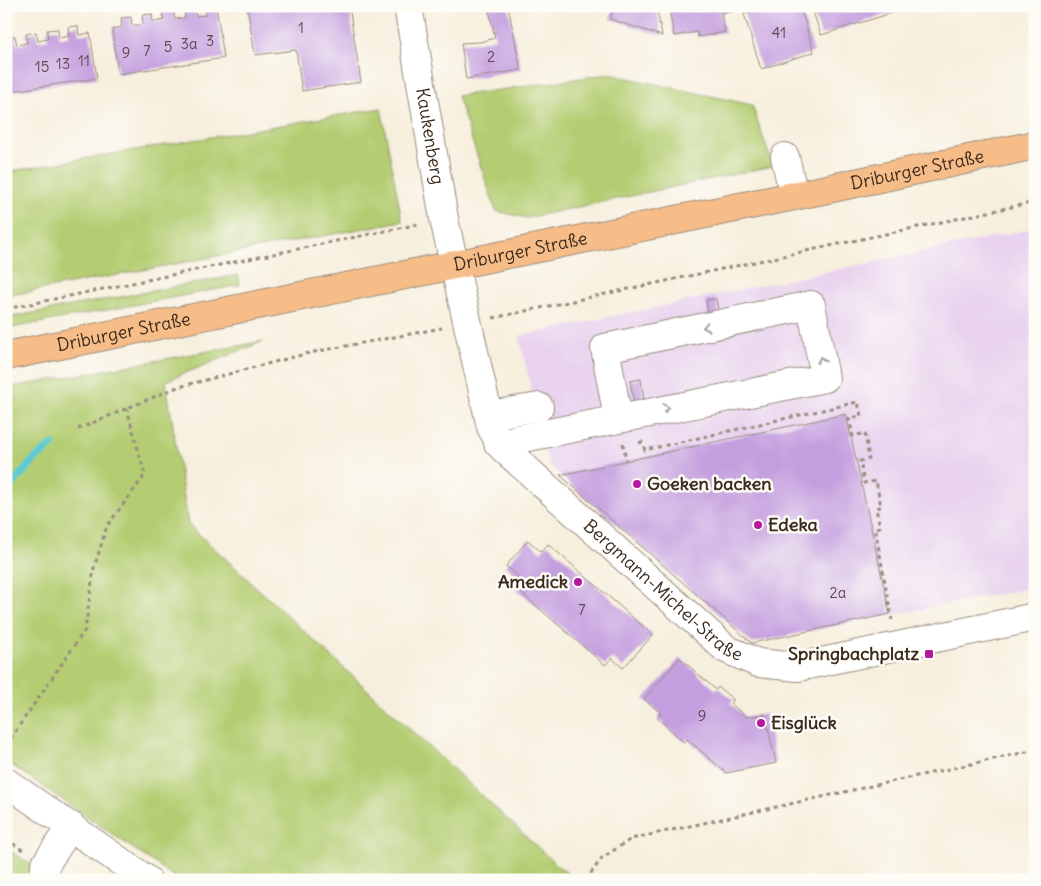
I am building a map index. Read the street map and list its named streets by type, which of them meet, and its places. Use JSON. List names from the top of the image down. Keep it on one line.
{"streets":{"main road":["Driburger Straße"],"street":["Kaukenberg","Bergmann-Michel-Straße"]},"crossings":[["Kaukenberg","Driburger Straße"]],"places":{"other":["Goeken backen","Edeka","Amedick","Eisglück"],"transit":["Springbachplatz"]},"house_numbers":["1","41","3","3a","5","7","9","2","11","13","15","2a","7","9"]}
